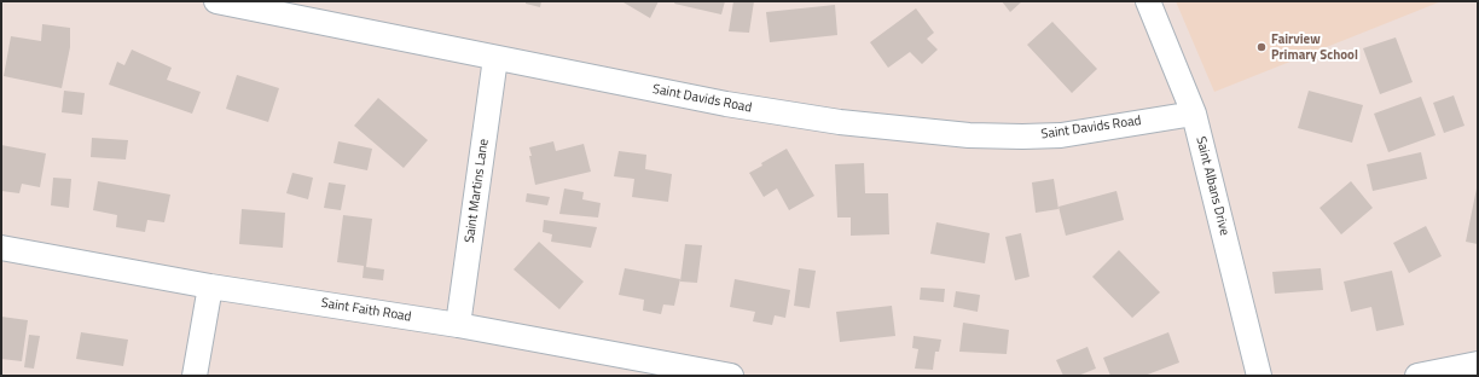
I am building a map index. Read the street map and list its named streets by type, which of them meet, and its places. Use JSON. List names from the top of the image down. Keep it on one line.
{"streets":{"street":["Saint Davids Road","Saint Albans Drive","Saint Martins Lane","Saint Faith Road"]},"crossings":[["Saint Davids Road","Saint Albans Drive"],["Saint Davids Road","Saint Martins Lane"],["Saint Martins Lane","Saint Faith Road"]],"places":["Fairview Primary School"]}
